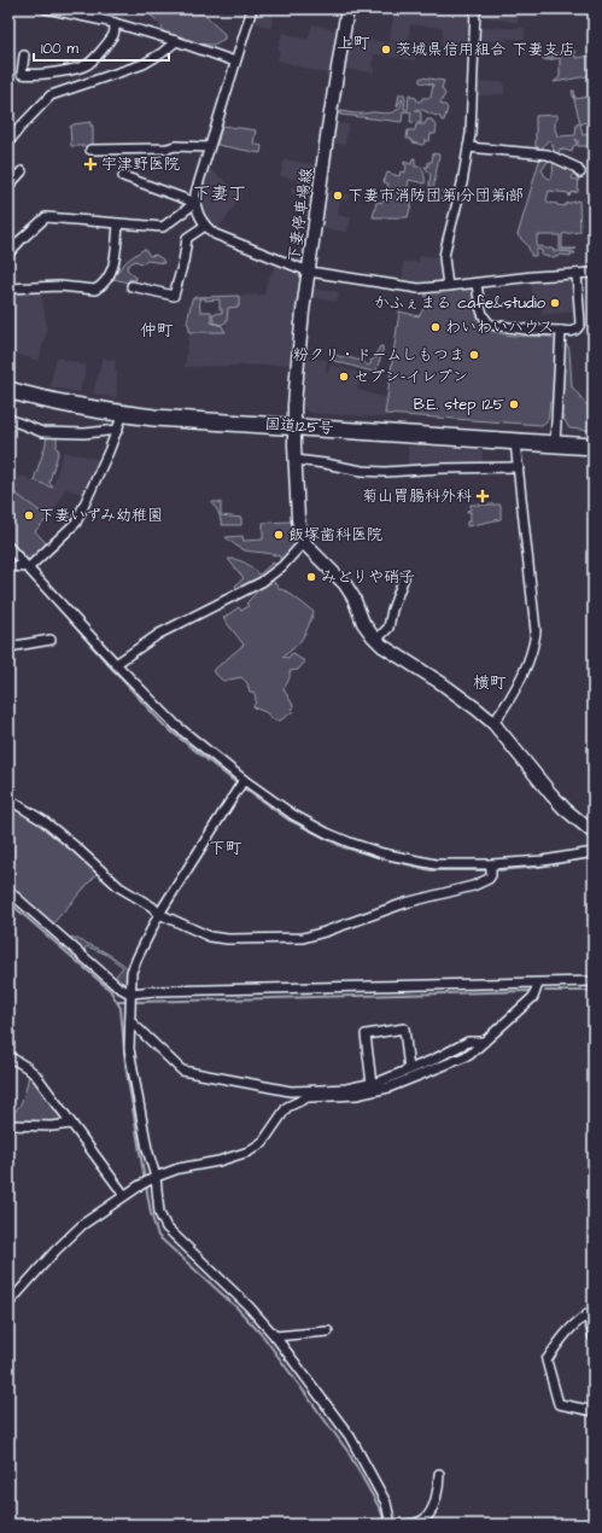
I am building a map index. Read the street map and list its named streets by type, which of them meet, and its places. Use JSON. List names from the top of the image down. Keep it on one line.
{"streets":{"highway":["国道125号"],"street":["下妻停車場線"]},"crossings":[["下妻停車場線","国道125号"]],"districts":["上町","下妻丁","仲町","横町","下町"],"places":{"other":["茨城県信用組合 下妻支店","下妻市消防団第1分団第1部","かふぇまる cafe&studio","わいわいハウス","粉クリ・ドームしもつま","セブン-イレブン","B.E. step 125","下妻いずみ幼稚園","飯塚歯科医院","みどりや硝子"],"health":["宇津野医院","菊山胃腸科外科"]},"scale_bar":"100 m"}
